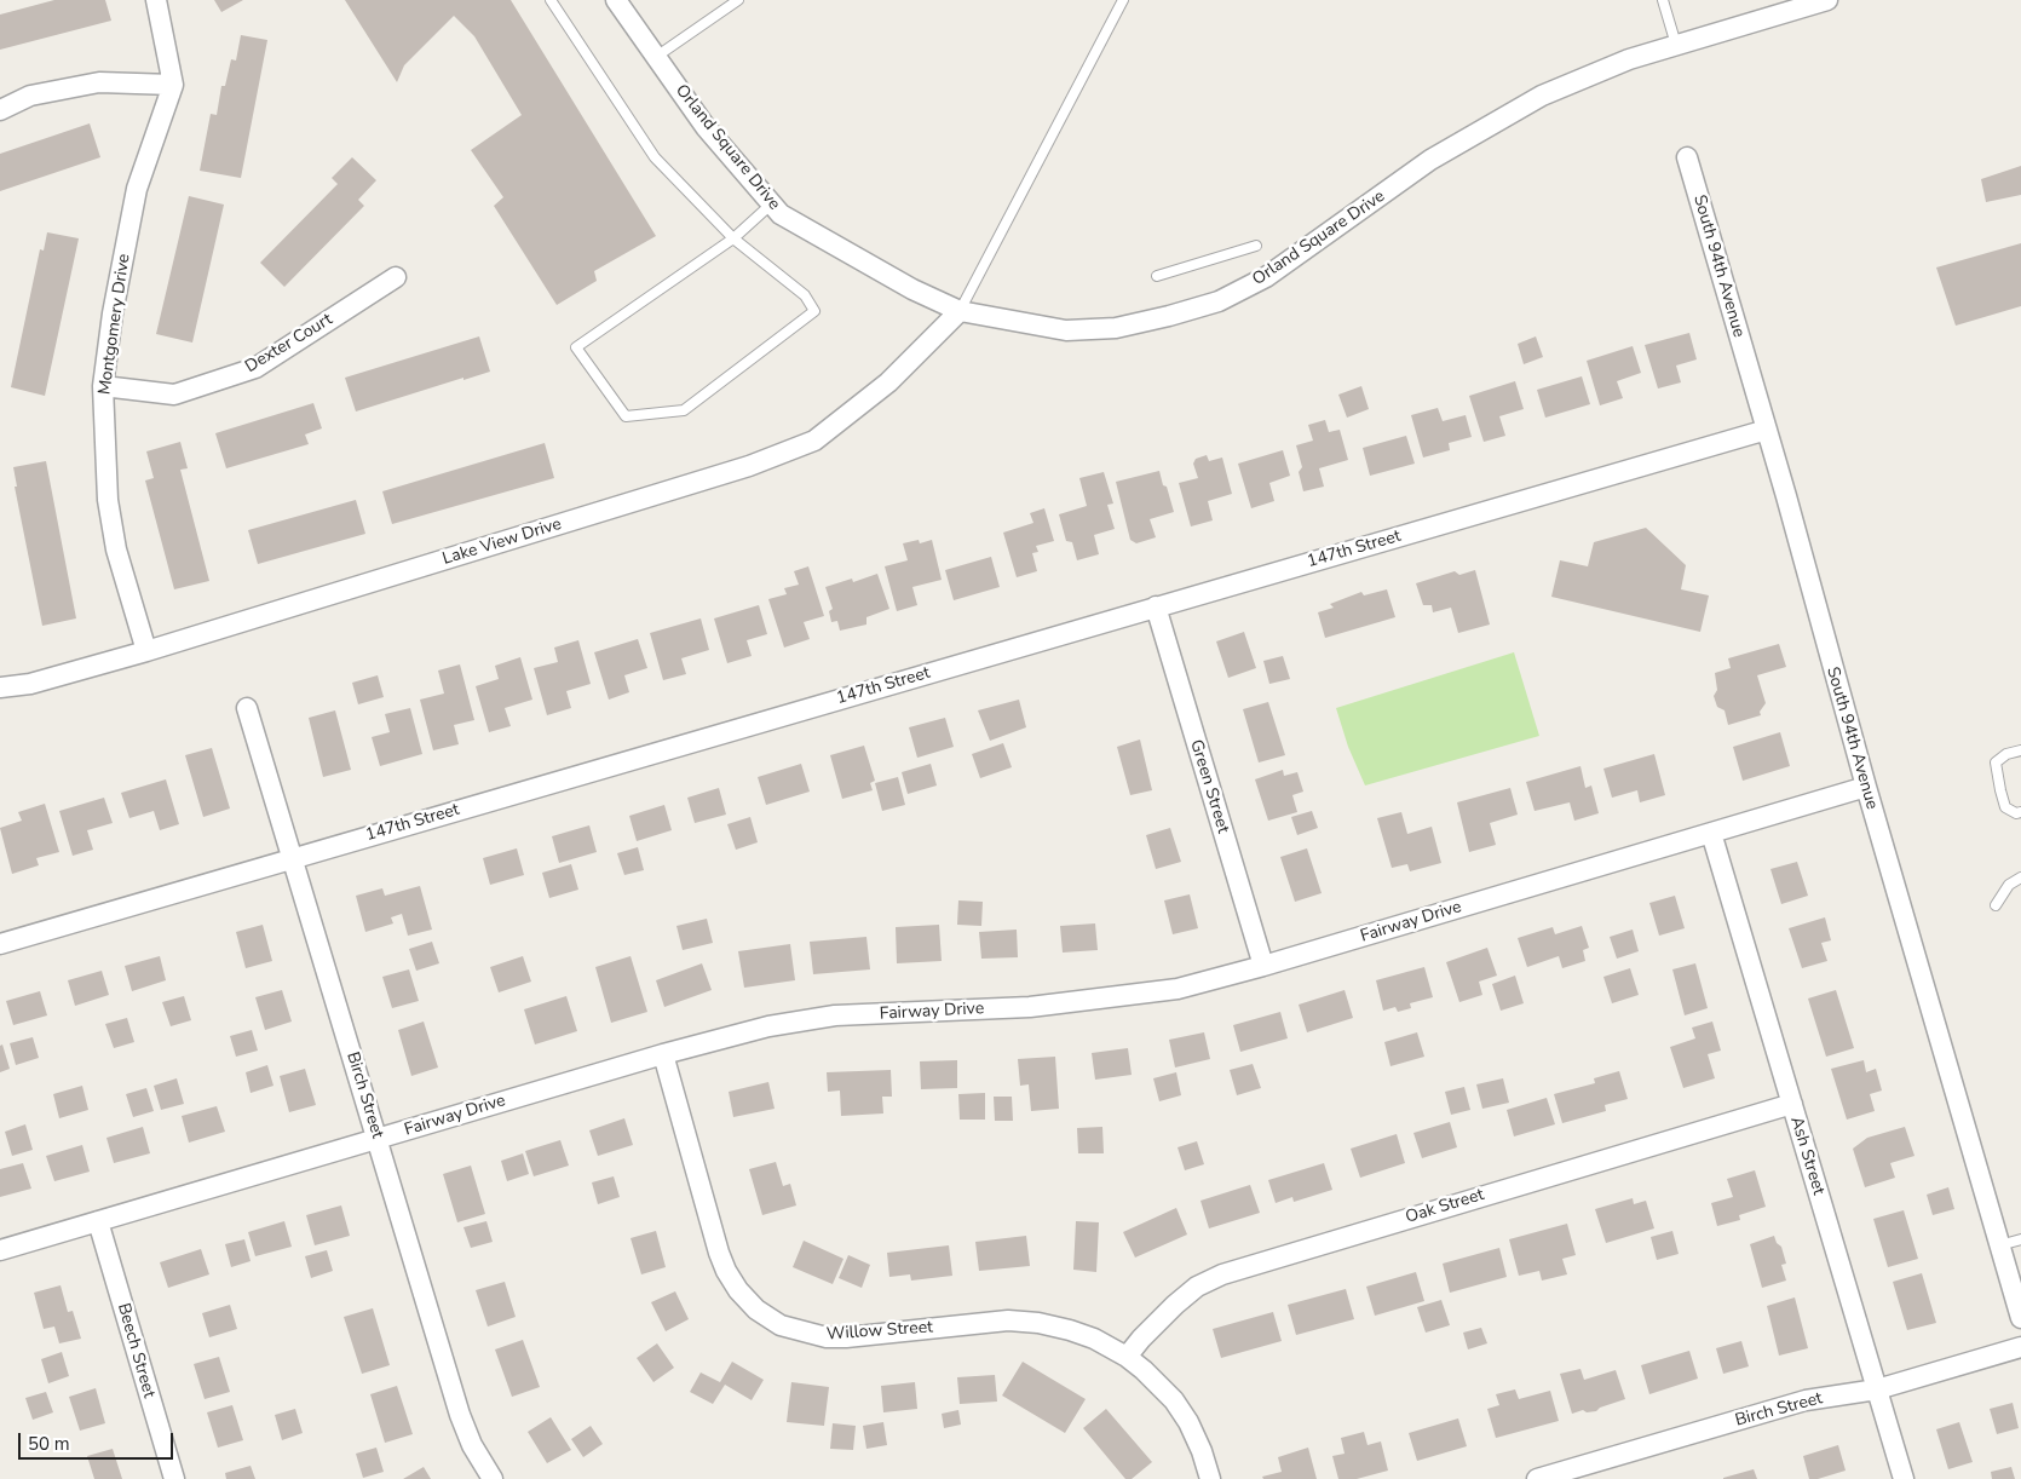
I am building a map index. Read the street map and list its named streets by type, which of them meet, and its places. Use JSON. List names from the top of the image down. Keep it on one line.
{"streets":{"street":["Orland Square Drive","South 94th Avenue","Montgomery Drive","Dexter Court","Lake View Drive","147th Street","Green Street","Fairway Drive","Birch Street","Ash Street","Oak Street","Willow Street","Beech Street"]},"crossings":[["Orland Square Drive","Lake View Drive"],["South 94th Avenue","147th Street"],["South 94th Avenue","Fairway Drive"],["Montgomery Drive","Dexter Court"],["Montgomery Drive","Lake View Drive"],["147th Street","Green Street"],["147th Street","Birch Street"],["Green Street","Fairway Drive"],["Fairway Drive","Birch Street"],["Fairway Drive","Ash Street"],["Fairway Drive","Willow Street"],["Fairway Drive","Beech Street"],["Birch Street","Ash Street"],["Ash Street","Oak Street"],["Oak Street","Willow Street"]],"scale_bar":"50 m"}
